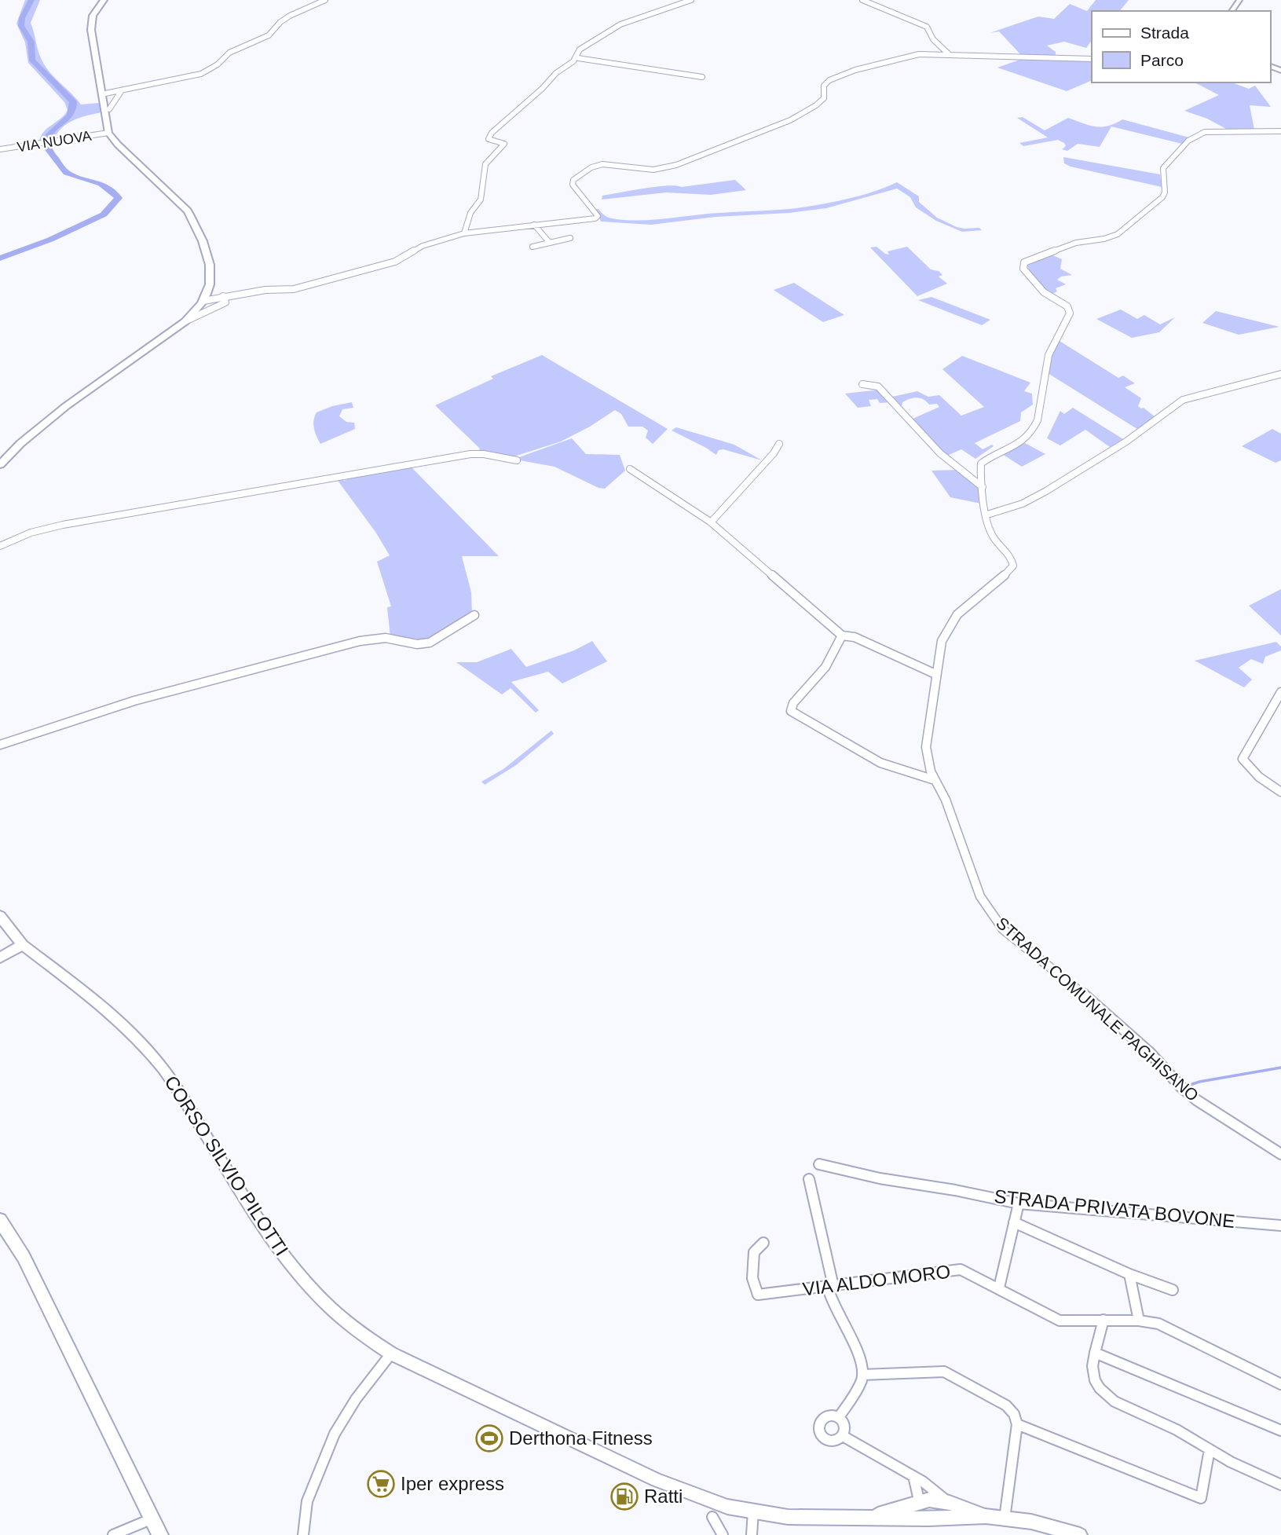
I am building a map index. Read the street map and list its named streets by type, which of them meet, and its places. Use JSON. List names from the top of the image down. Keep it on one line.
{"streets":{"main road":["CORSO SILVIO PILOTTI"],"street":["VIA NUOVA","STRADA COMUNALE PAGHISANO","STRADA PRIVATA BOVONE","VIA ALDO MORO"]},"places":{"sports":["Derthona Fitness"],"supermarket":["Iper express"],"fuel station":["Ratti"]},"legend":["Strada","Parco"]}
